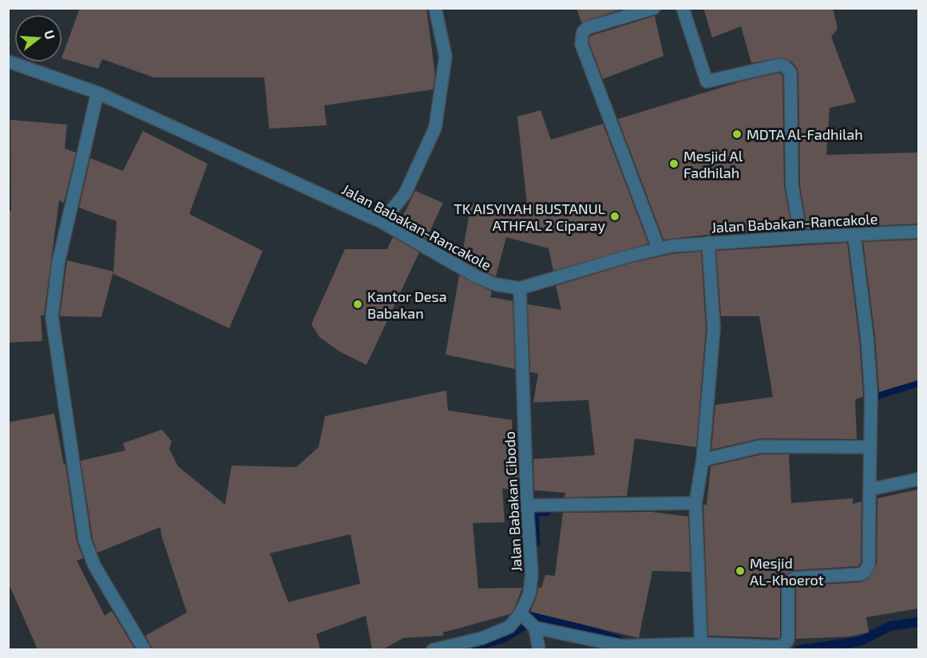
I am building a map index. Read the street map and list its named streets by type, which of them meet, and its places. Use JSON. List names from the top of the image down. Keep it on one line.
{"streets":{"street":["Jalan Babakan-Rancakole","Jalan Babakan Cibodo"]},"crossings":[["Jalan Babakan-Rancakole","Jalan Babakan Cibodo"]],"places":["MDTA Al-Fadhilah","Mesjid Al Fadhilah","TK AISYIYAH BUSTANUL ATHFAL 2 Ciparay","Kantor Desa Babakan","Mesjid AL-Khoerot"],"north":"right"}
